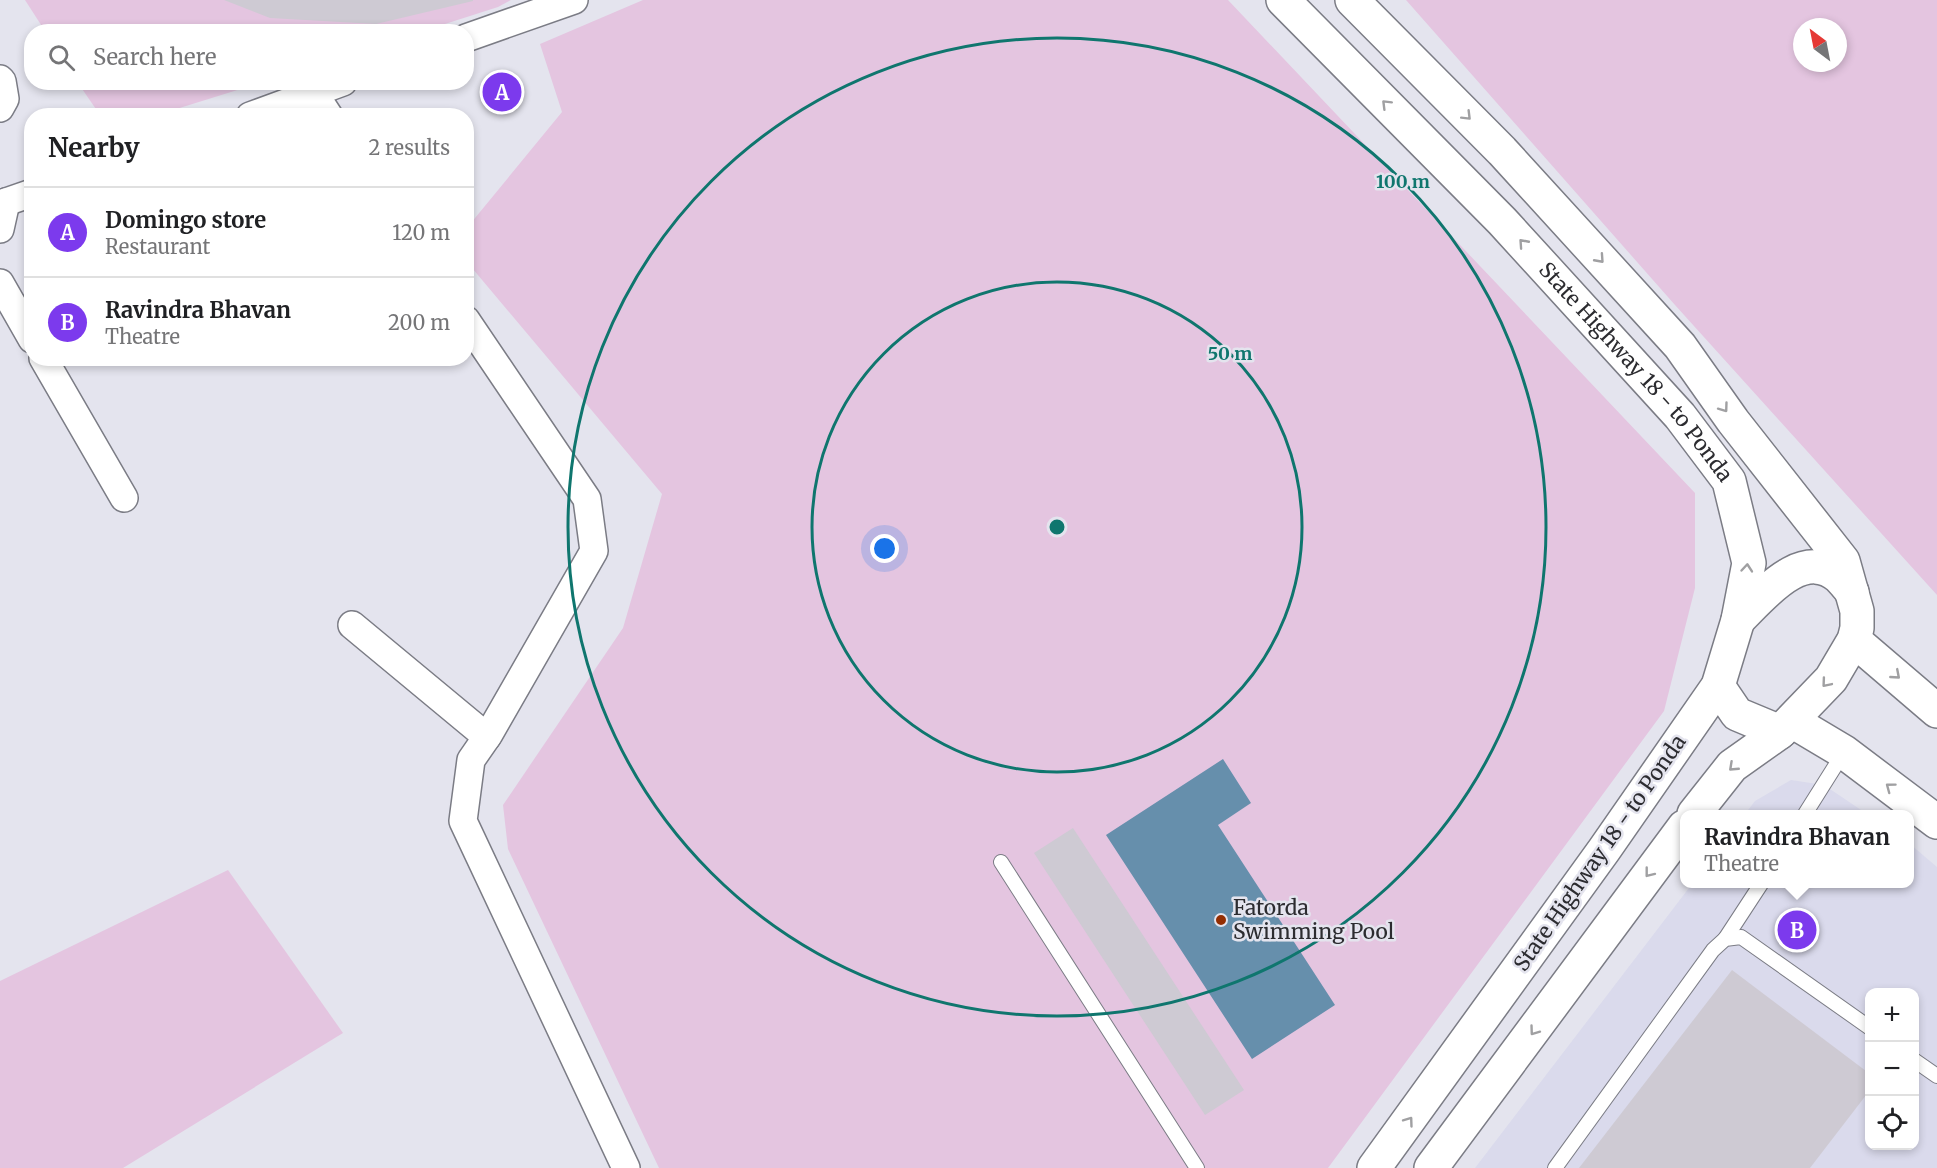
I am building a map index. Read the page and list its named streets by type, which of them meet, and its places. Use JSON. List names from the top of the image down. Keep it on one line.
{"streets":{"main road":["State Highway 18 - to Ponda"]},"places":["Fatorda Swimming Pool"],"north":"top left","page":{"search":"Search here","pins":["A","B"],"heading":["Nearby","2 results"],"list":[{"mark":"A","name":"Domingo store","note":"Restaurant","value":"120 m"},{"mark":"B","name":"Ravindra Bhavan","note":"Theatre","value":"200 m"}],"popup":["Ravindra Bhavan","Theatre"],"map_buttons":["+","−"]},"rings":["100 m","50 m"]}
